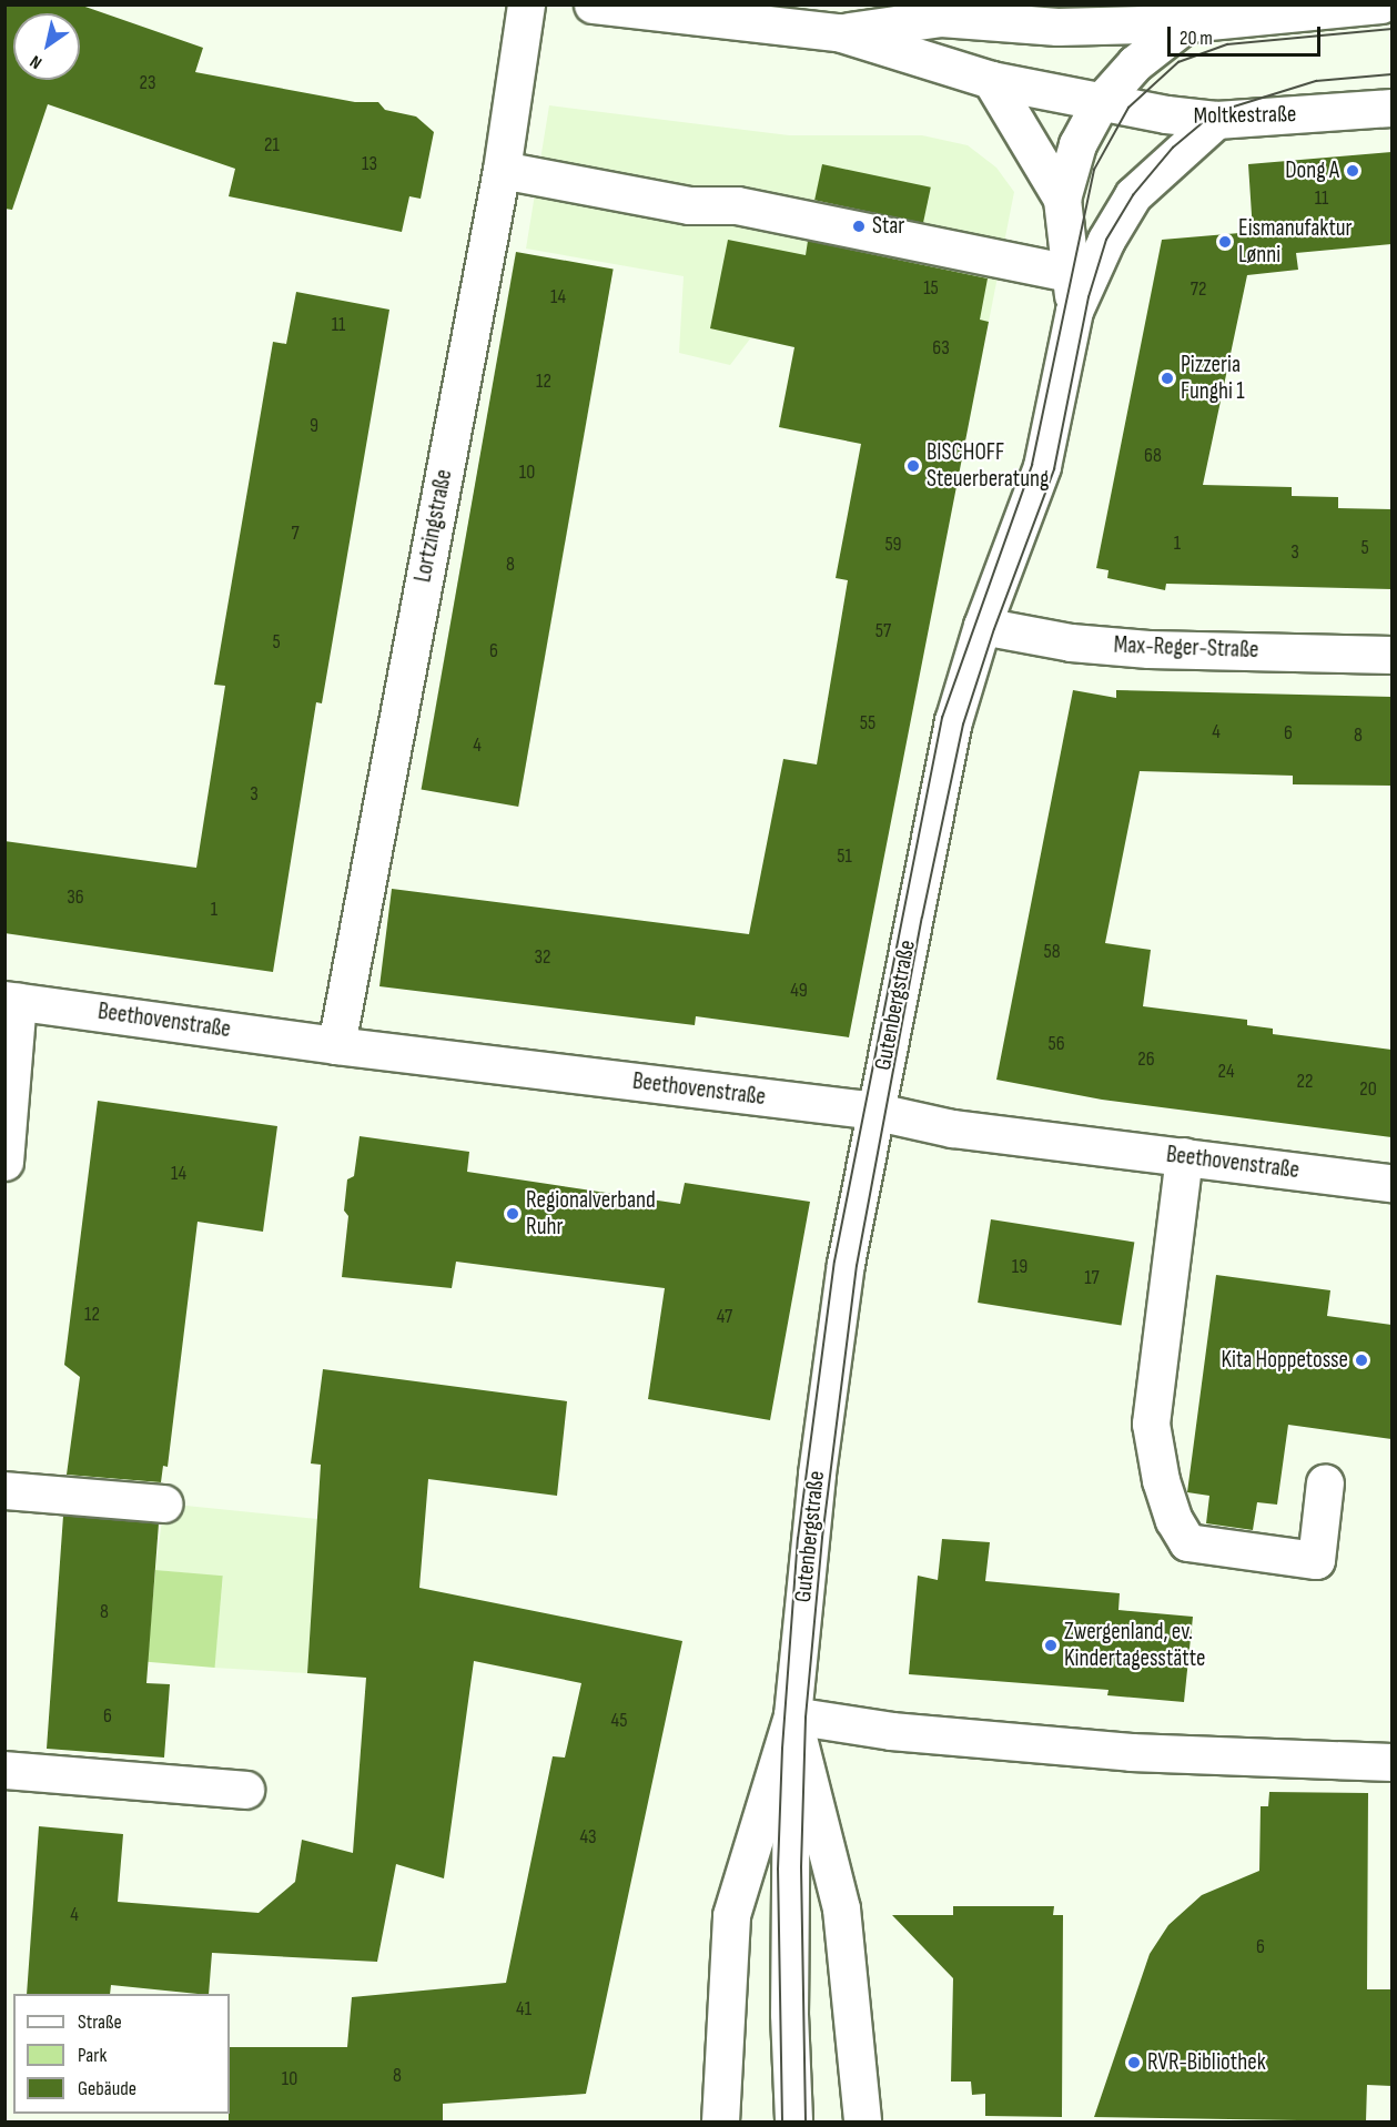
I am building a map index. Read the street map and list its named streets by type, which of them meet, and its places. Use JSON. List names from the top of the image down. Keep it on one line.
{"streets":{"street":["Moltkestraße","Lortzingstraße","Max-Reger-Straße","Gutenbergstraße","Beethovenstraße"]},"crossings":[["Moltkestraße","Gutenbergstraße"],["Lortzingstraße","Beethovenstraße"],["Max-Reger-Straße","Gutenbergstraße"],["Gutenbergstraße","Beethovenstraße"]],"places":["Dong A","Star","Eismanufaktur Lønni","Pizzeria Funghi 1","BISCHOFF Steuerberatung","Regionalverband Ruhr","Kita Hoppetosse","Zwergenland, ev. Kindertagesstätte","RVR-Bibliothek"],"house_numbers":["23","21","13","11","15","72","14","11","63","12","9","68","10","7","1","59","5","3","8","57","5","6","55","4","6","8","4","3","51","36","1","58","32","49","56","26","24","22","20","14","19","17","12","47","8","6","45","43","4","6","41","8","10"],"legend":["Straße","Park","Gebäude"],"scale_bar":"20 m","north":"bottom left"}
